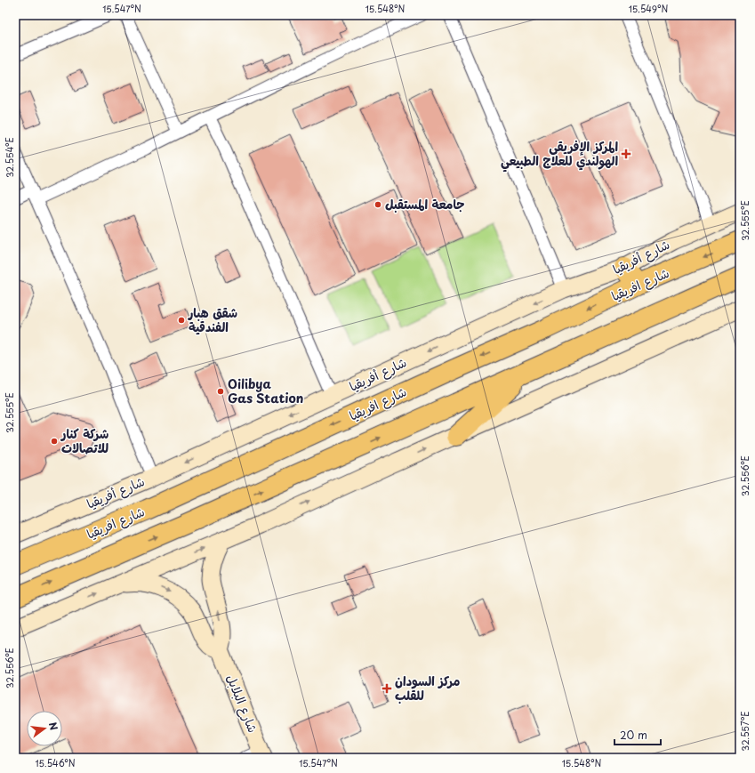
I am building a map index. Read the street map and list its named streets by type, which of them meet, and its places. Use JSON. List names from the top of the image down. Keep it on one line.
{"streets":{"highway":["شارع افريقيا"],"street":["شارع أفريقيا","شارع البلابل"]},"places":{"health":["المركز الإفريقي الهولندي للعلاج الطبيعي","مركز السودان للقلب"],"other":["جامعة المستقبل","شقق هبار الفندقية","Oilibya Gas Station","شركة كنار للاتصالات"]},"scale_bar":"20 m","north":"right","coordinates":["15.547°N","15.548°N","15.549°N","32.554°E","32.555°E","32.556°E","32.557°E","15.546°N"]}
